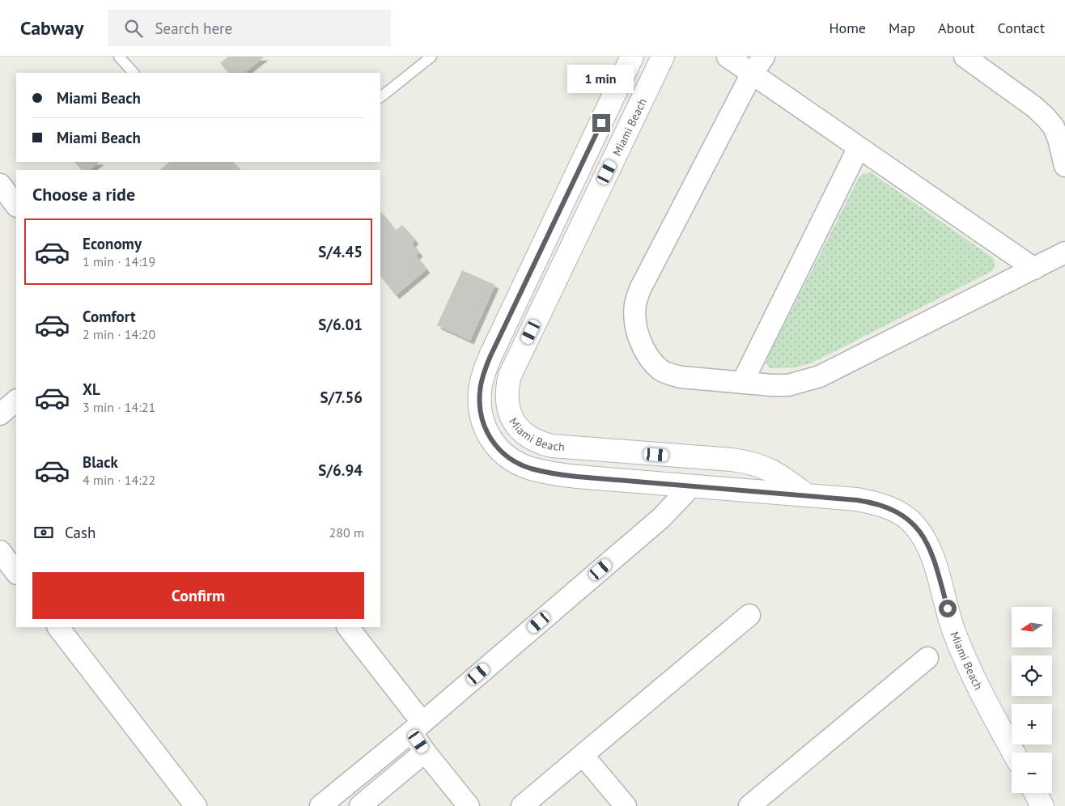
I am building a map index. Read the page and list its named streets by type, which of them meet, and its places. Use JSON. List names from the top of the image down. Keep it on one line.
{"streets":{"street":["Miami Beach"]},"north":"left","page":{"header":"Cabway","search":"Search here","nav":["Home","Map","About","Contact"],"bubble":"1 min","banner":["Miami Beach","Miami Beach"],"heading":"Choose a ride","list":[{"name":"Economy","note":"1 min · 14:19","value":"S/4.45"},{"name":"Comfort","note":"2 min · 14:20","value":"S/6.01"},{"name":"XL","note":"3 min · 14:21","value":"S/7.56"},{"name":"Black","note":"4 min · 14:22","value":"S/6.94"}],"pay":["Cash","280 m"],"buttons":"Confirm","map_buttons":["+","−"]}}
